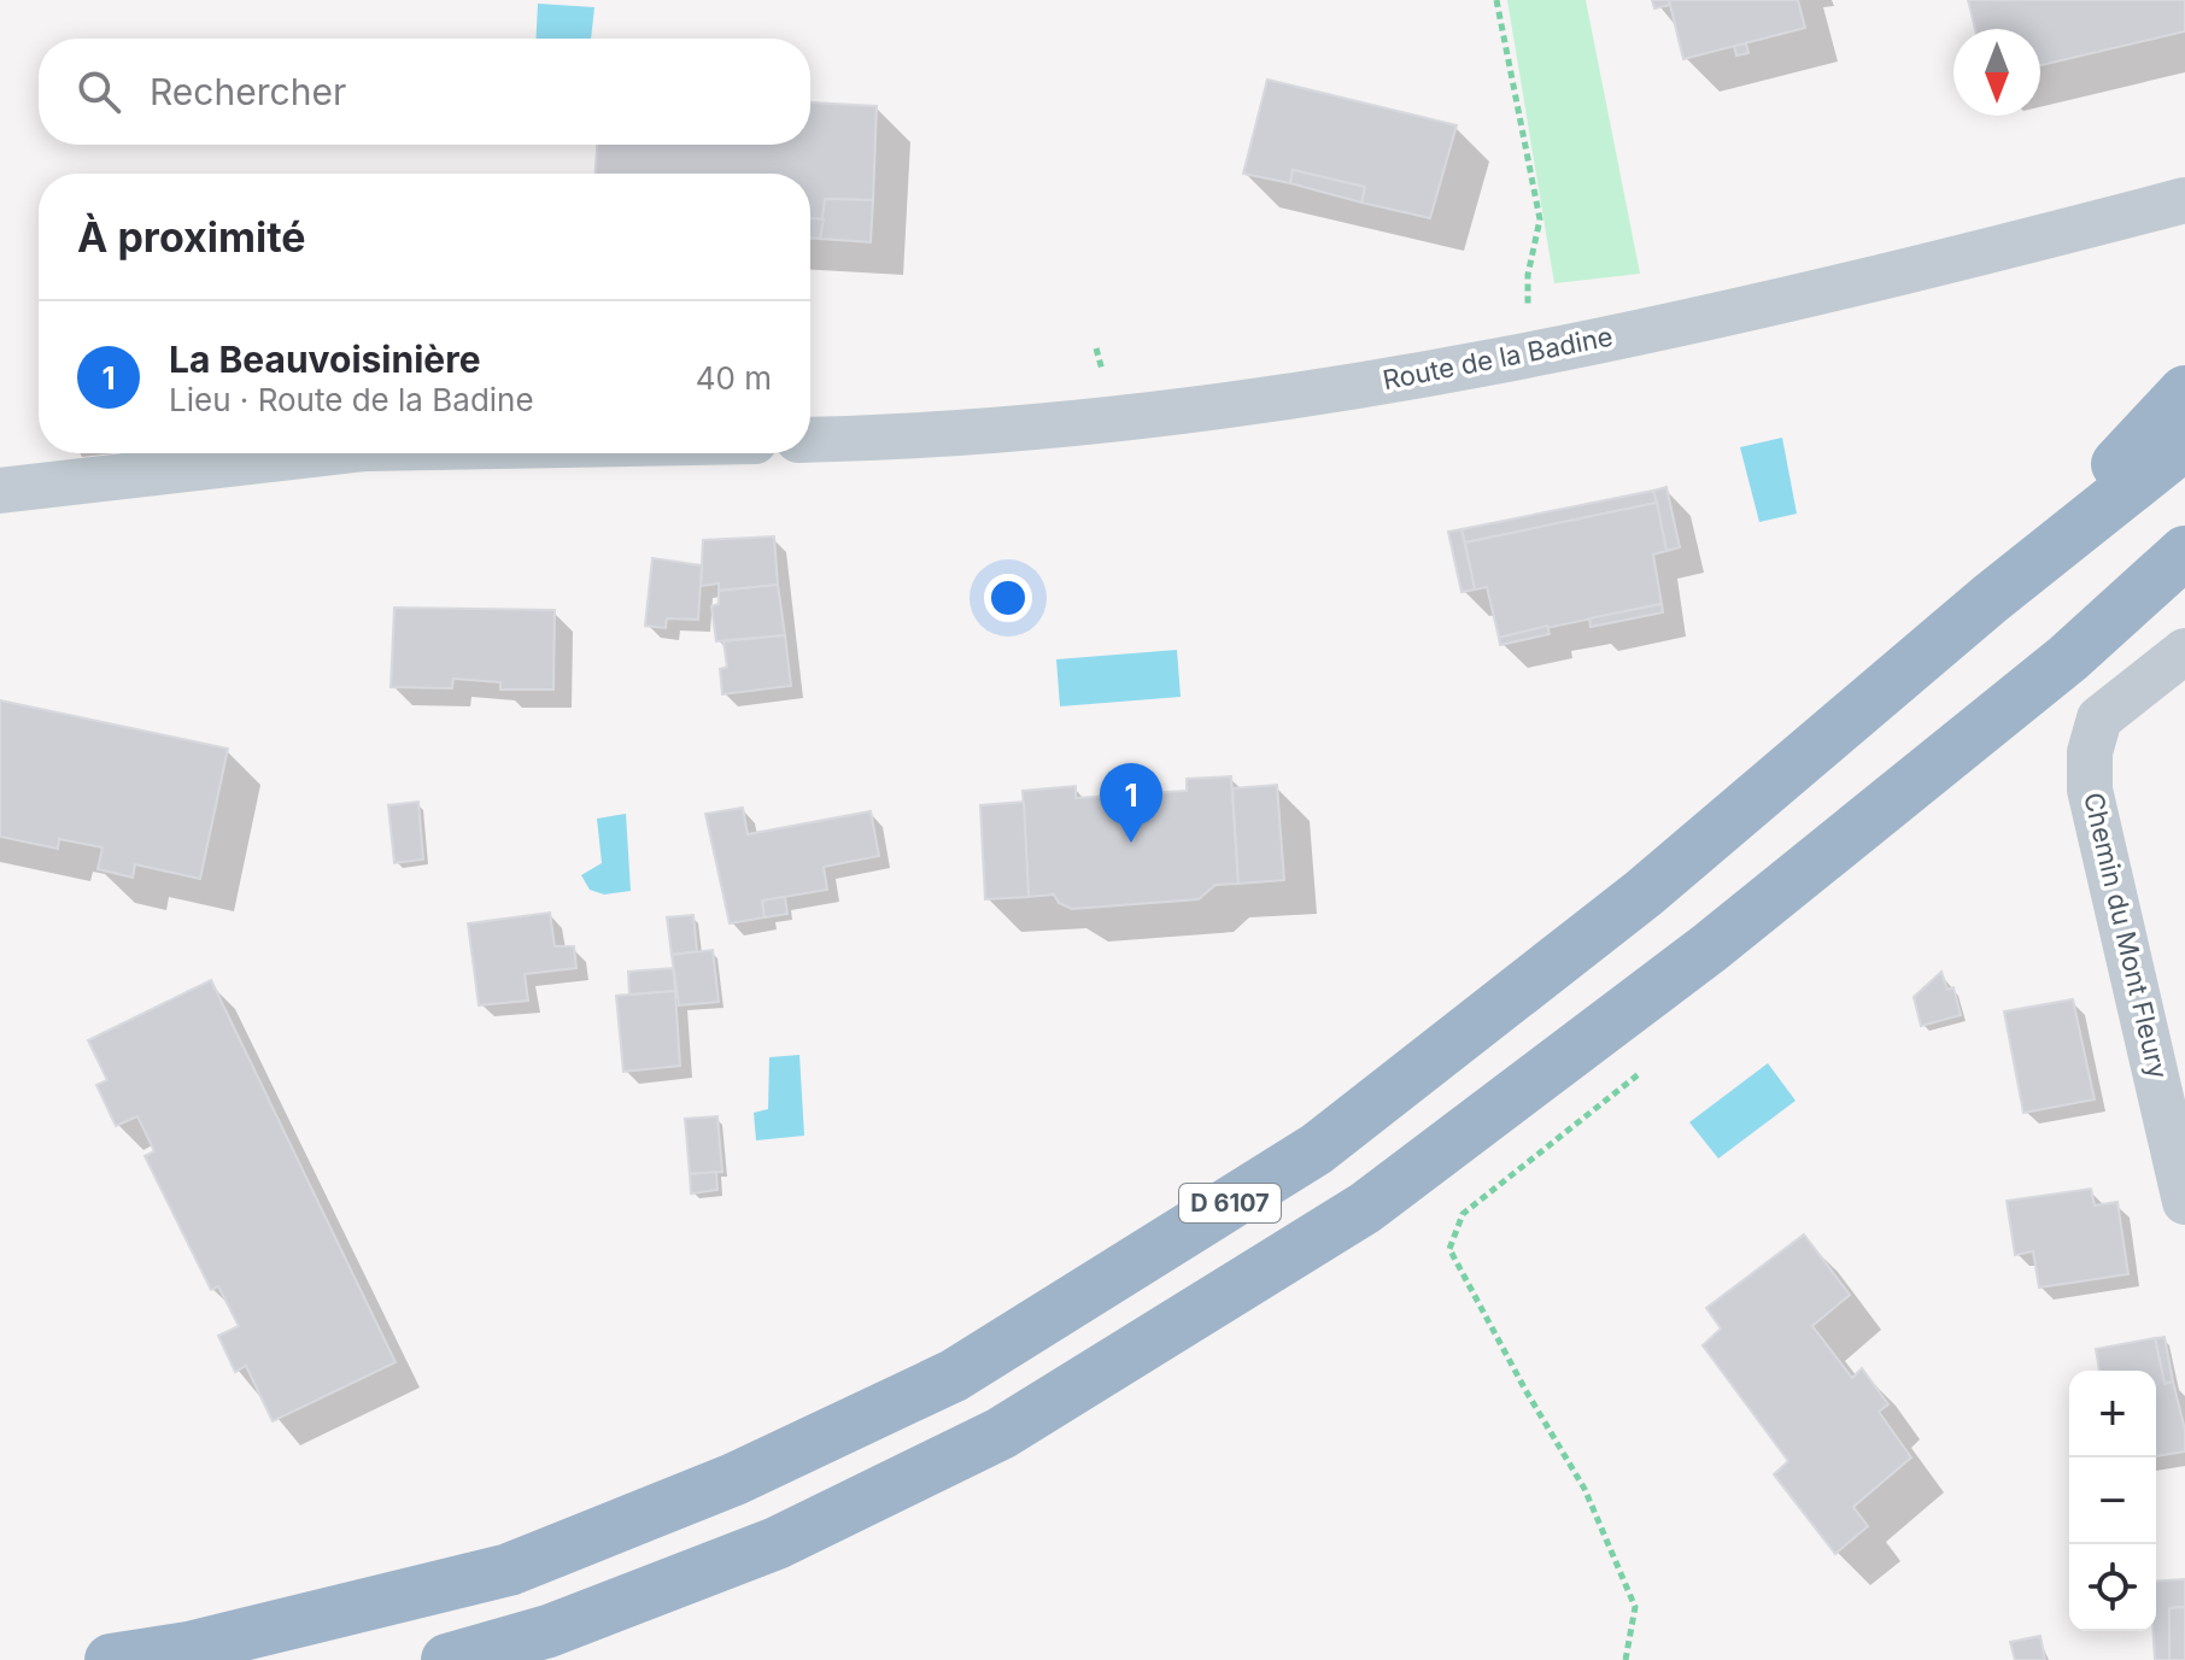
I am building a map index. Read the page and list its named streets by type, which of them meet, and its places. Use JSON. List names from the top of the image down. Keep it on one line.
{"streets":{"highway":["D 6107"],"street":["Route de la Badine","Chemin du Mont Fleury"]},"north":"bottom","page":{"search":"Rechercher","heading":"À proximité","list":[{"mark":"1","name":"La Beauvoisinière","note":"Lieu · Route de la Badine","value":"40 m"}],"pins":"1","map_buttons":["+","−"]}}
